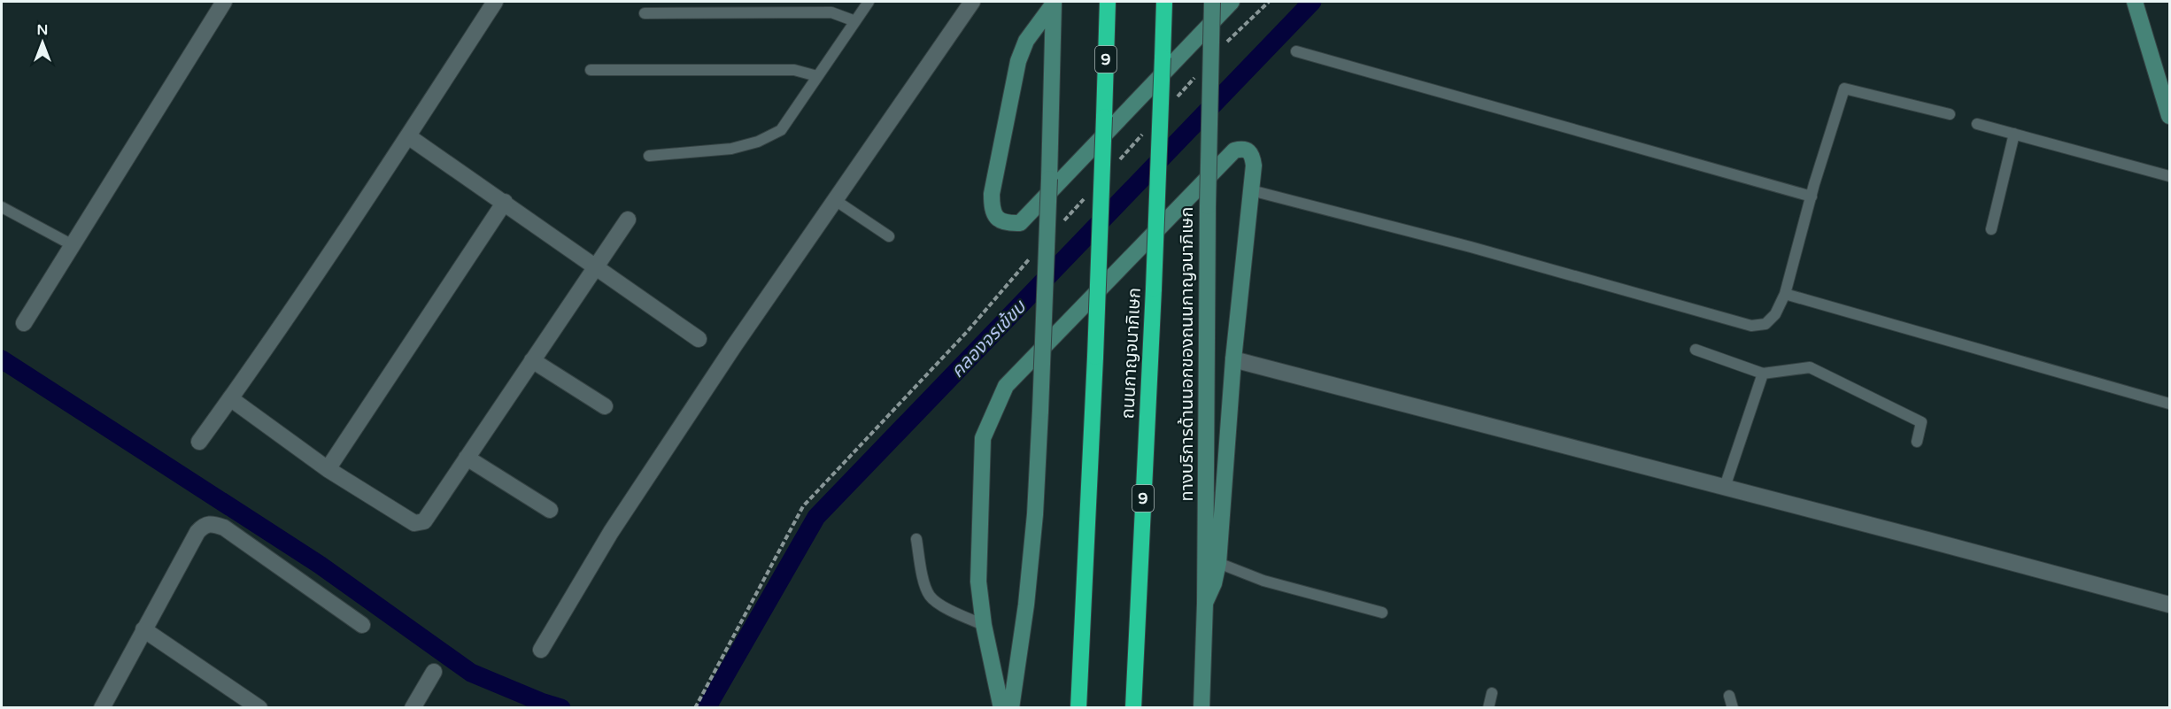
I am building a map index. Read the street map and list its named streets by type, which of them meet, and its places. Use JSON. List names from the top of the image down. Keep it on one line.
{"streets":{"highway":["9","ถนนกาญจนาภิเษก"],"main road":["ทางบริการด้านนอกของถนนกาญจนาภิเษก"]},"water":["คลองจรเข้ขบ"],"north":"top"}
